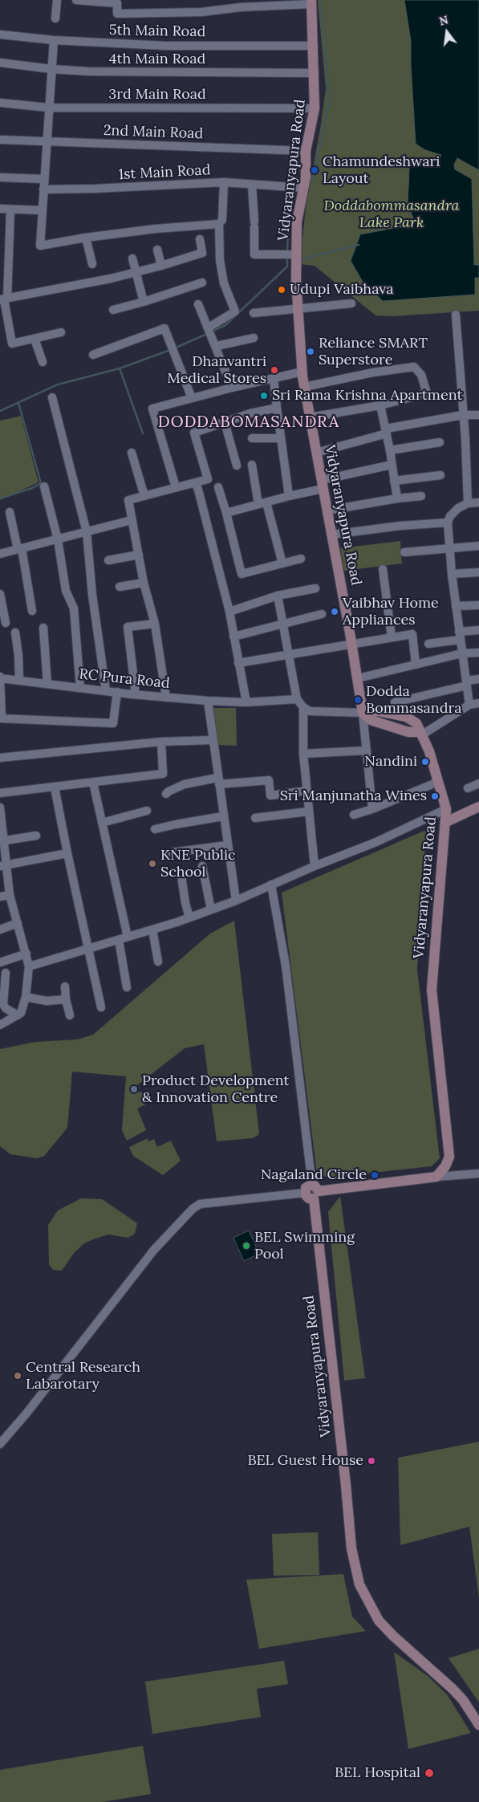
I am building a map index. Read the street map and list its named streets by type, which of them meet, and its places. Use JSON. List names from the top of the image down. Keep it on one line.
{"streets":{"main road":["Vidyaranyapura Road"],"street":["5th Main Road","4th Main Road","3rd Main Road","2nd Main Road","1st Main Road","RC Pura Road"]},"crossings":[["5th Main Road","Vidyaranyapura Road"],["4th Main Road","Vidyaranyapura Road"],["3rd Main Road","Vidyaranyapura Road"],["2nd Main Road","Vidyaranyapura Road"],["Vidyaranyapura Road","1st Main Road"]],"districts":["DODDABOMASANDRA"],"parks":["Doddabommasandra Lake Park"],"places":["Chamundeshwari Layout","Udupi Vaibhava","Reliance SMART Superstore","Dhanvantri Medical Stores","Sri Rama Krishna Apartment","Vaibhav Home Appliances","Dodda Bommasandra","Nandini","Sri Manjunatha Wines","KNE Public School","Product Development & Innovation Centre","Nagaland Circle","BEL Swimming Pool","Central Research Labarotary","BEL Guest House","BEL Hospital"],"north":"top"}
